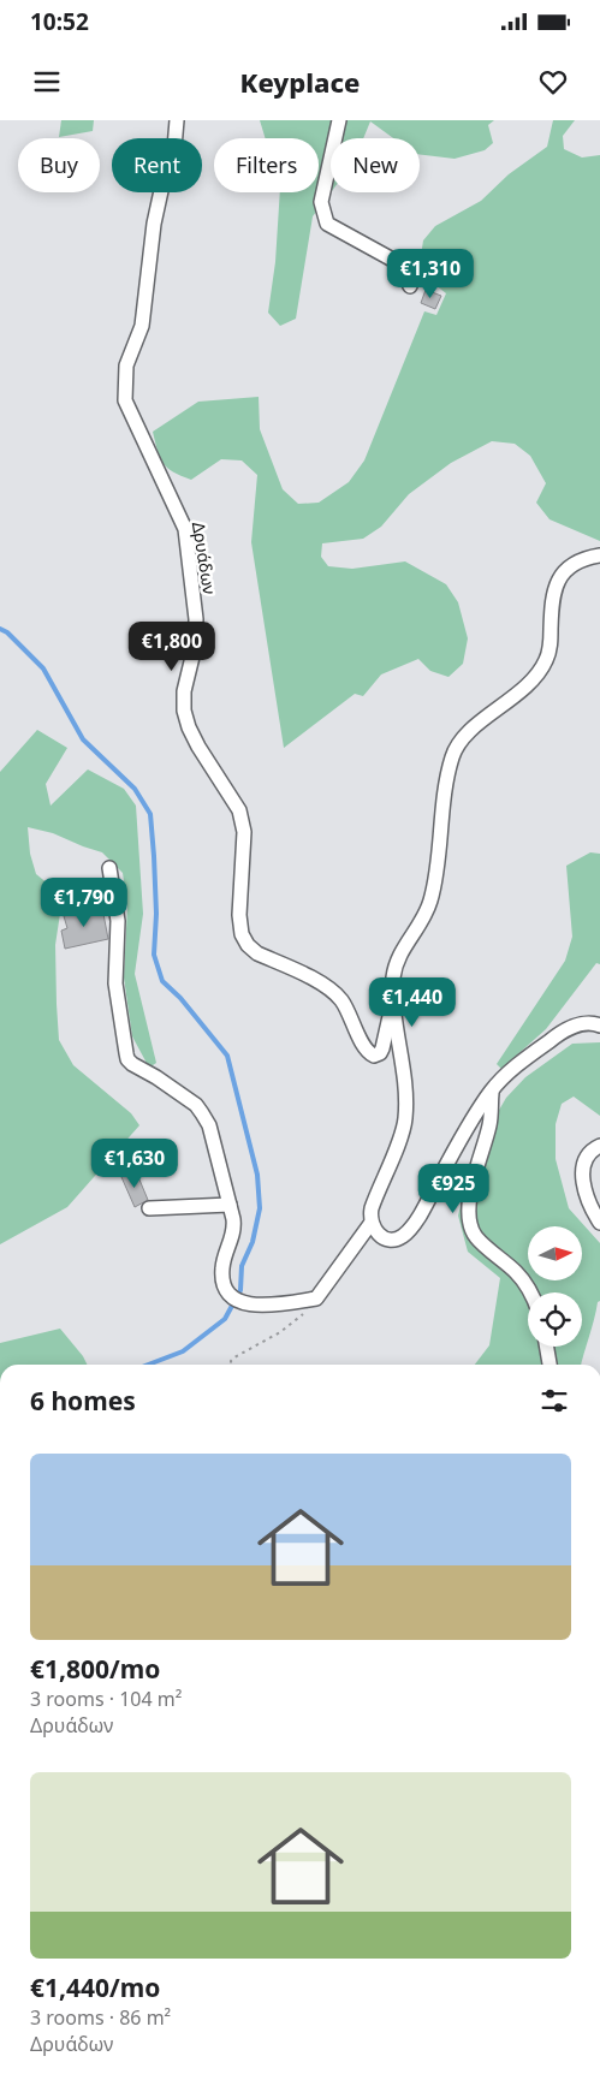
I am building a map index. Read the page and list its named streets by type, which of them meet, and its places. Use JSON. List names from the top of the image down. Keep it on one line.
{"streets":{"street":["Δρυάδων"]},"north":"right","page":{"status":"10:52","header":"Keyplace","chip":["Buy","Rent","Filters","New"],"price":["€1,310","€1,800","€1,790","€1,440","€1,630","€925"],"heading":"6 homes","list":[{"name":"€1,800/mo","note":"3 rooms · 104 m² · Δρυάδων"},{"name":"€1,440/mo","note":"3 rooms · 86 m² · Δρυάδων"}]}}
